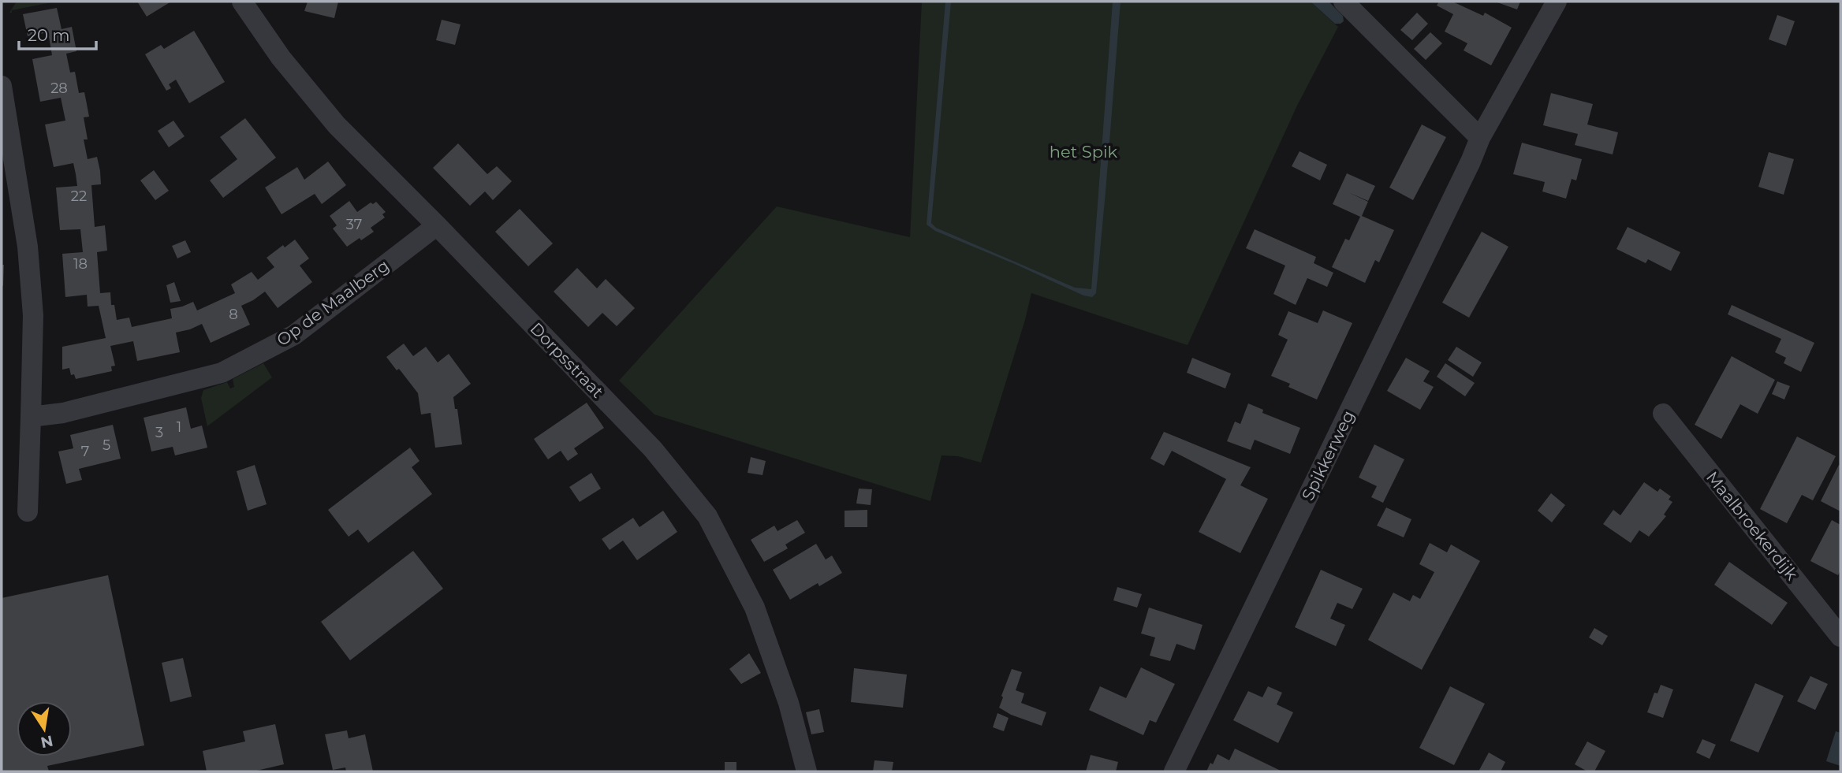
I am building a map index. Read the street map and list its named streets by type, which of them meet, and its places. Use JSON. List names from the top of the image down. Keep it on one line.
{"streets":{"street":["Op de Maalberg","Dorpsstraat","Spikkerweg","Maalbroekerdijk"]},"crossings":[["Op de Maalberg","Dorpsstraat"]],"parks":["het Spik"],"house_numbers":["28","22","37","18","8","1","3","5","7"],"scale_bar":"20 m","north":"bottom"}
